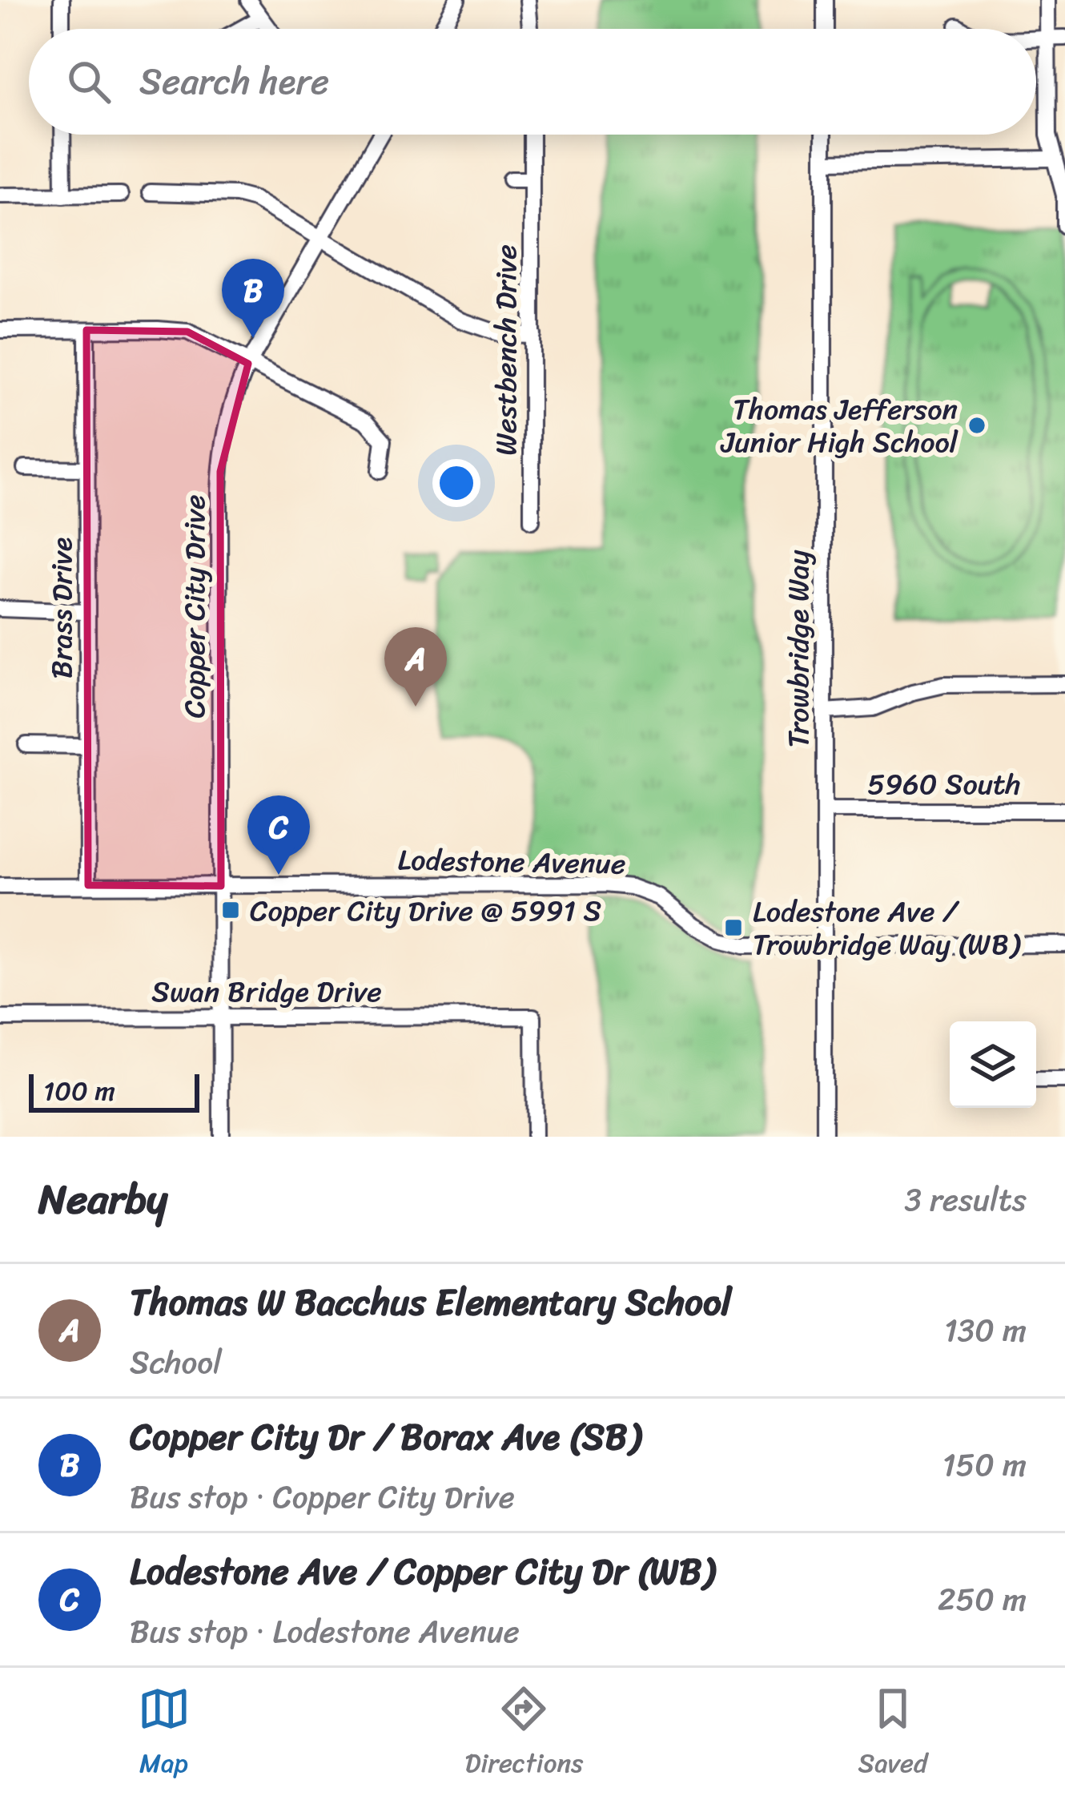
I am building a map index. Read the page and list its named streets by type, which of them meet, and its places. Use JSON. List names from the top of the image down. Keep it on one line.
{"streets":{"street":["Westbench Drive","Copper City Drive","Brass Drive","Trowbridge Way","5960 South","Lodestone Avenue","Swan Bridge Drive"]},"crossings":[["Copper City Drive","Lodestone Avenue"],["Copper City Drive","Swan Bridge Drive"],["Brass Drive","Lodestone Avenue"],["Trowbridge Way","5960 South"],["Trowbridge Way","Lodestone Avenue"]],"places":{"other":["Thomas Jefferson Junior High School"],"transit":["Copper City Drive @ 5991 S","Lodestone Ave / Trowbridge Way (WB)"]},"scale_bar":"100 m","page":{"search":"Search here","pins":["B","A","C"],"scale":"100 m","heading":["Nearby","3 results"],"list":[{"mark":"A","name":"Thomas W Bacchus Elementary School","note":"School","value":"130 m"},{"mark":"B","name":"Copper City Dr / Borax Ave (SB)","note":"Bus stop · Copper City Drive","value":"150 m"},{"mark":"C","name":"Lodestone Ave / Copper City Dr (WB)","note":"Bus stop · Lodestone Avenue","value":"250 m"}],"nav":["Map","Directions","Saved"]}}
